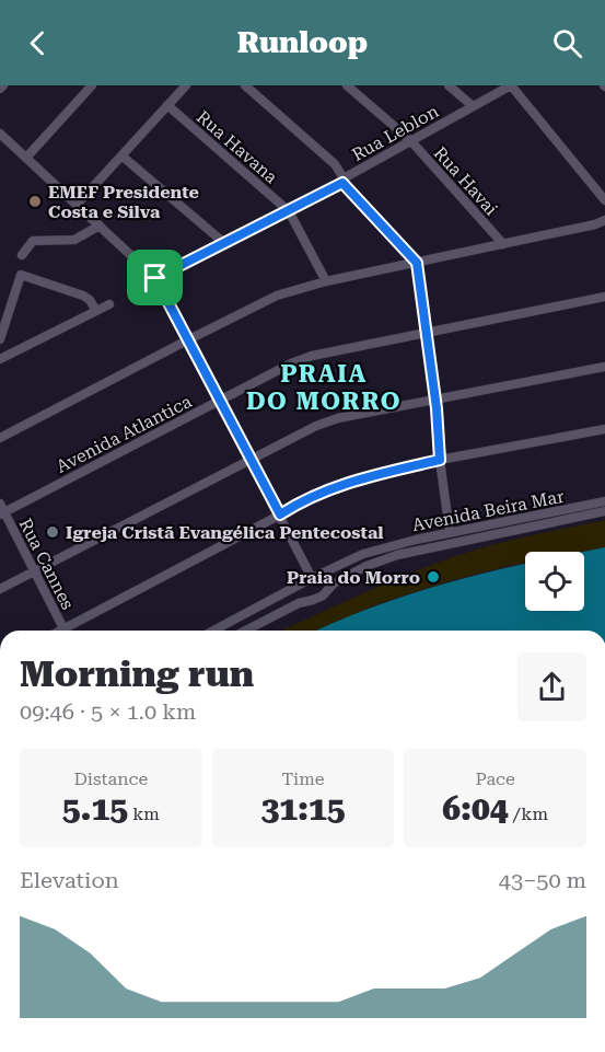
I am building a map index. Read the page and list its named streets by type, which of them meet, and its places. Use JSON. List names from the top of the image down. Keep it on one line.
{"streets":{"street":["Rua Leblon","Rua Havana","Rua Havai","Avenida Atlantica","Avenida Beira Mar","Rua Cannes"]},"crossings":[["Rua Leblon","Rua Havana"],["Rua Leblon","Rua Havai"],["Avenida Atlantica","Rua Cannes"]],"districts":["PRAIA DO MORRO"],"places":["EMEF Presidente Costa e Silva","Igreja Cristã Evangélica Pentecostal","Praia do Morro"],"page":{"header":"Runloop","heading":["Morning run","09:46 · 5 × 1.0 km"],"stats":[["Distance","5.15 km"],["Time","31:15"],["Pace","6:04 /km"]],"chart":["Elevation","43–50 m"]}}
